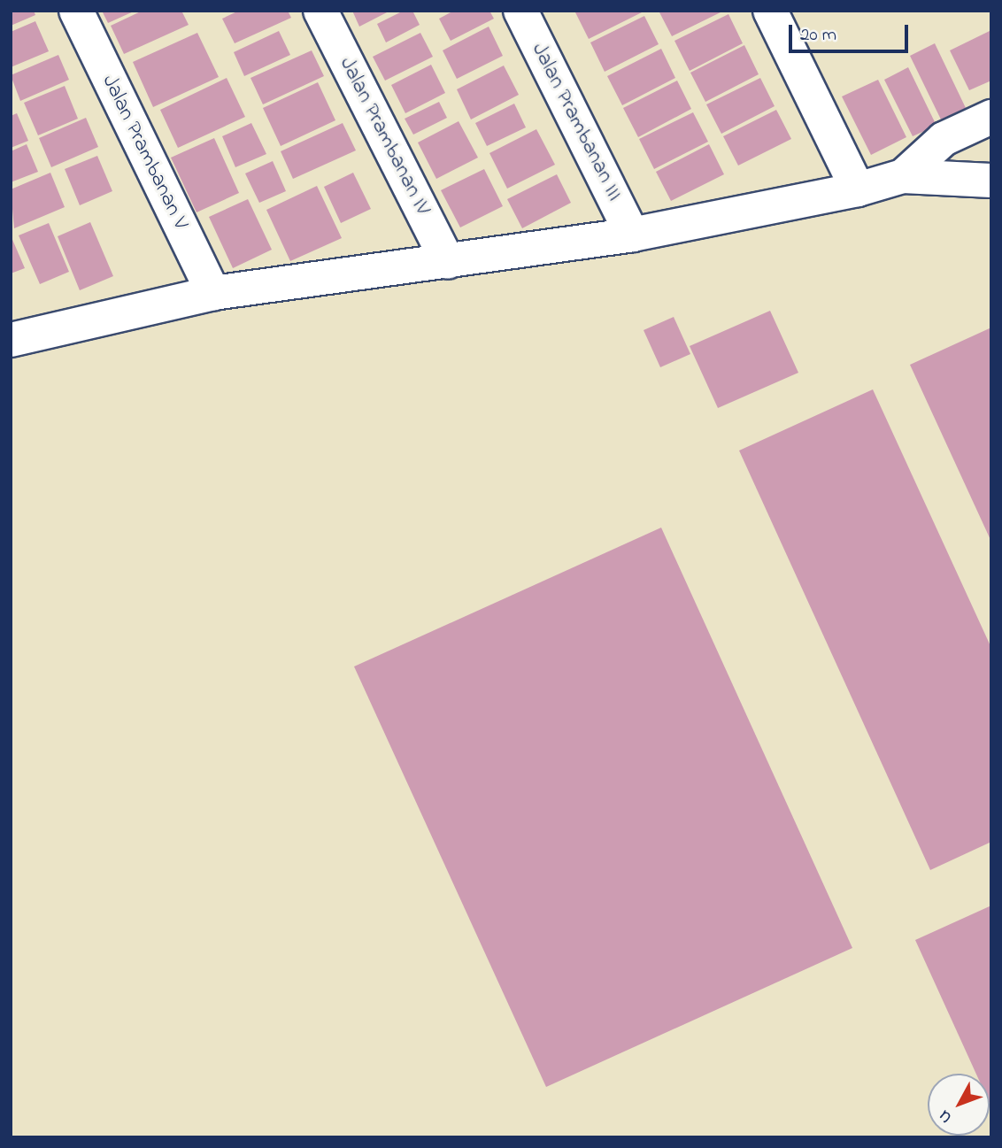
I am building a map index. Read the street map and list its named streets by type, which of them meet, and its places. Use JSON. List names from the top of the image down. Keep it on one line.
{"streets":{"street":["Jalan Prambanan III","Jalan Prambanan IV","Jalan Prambanan V"]},"scale_bar":"20 m","north":"bottom left"}
